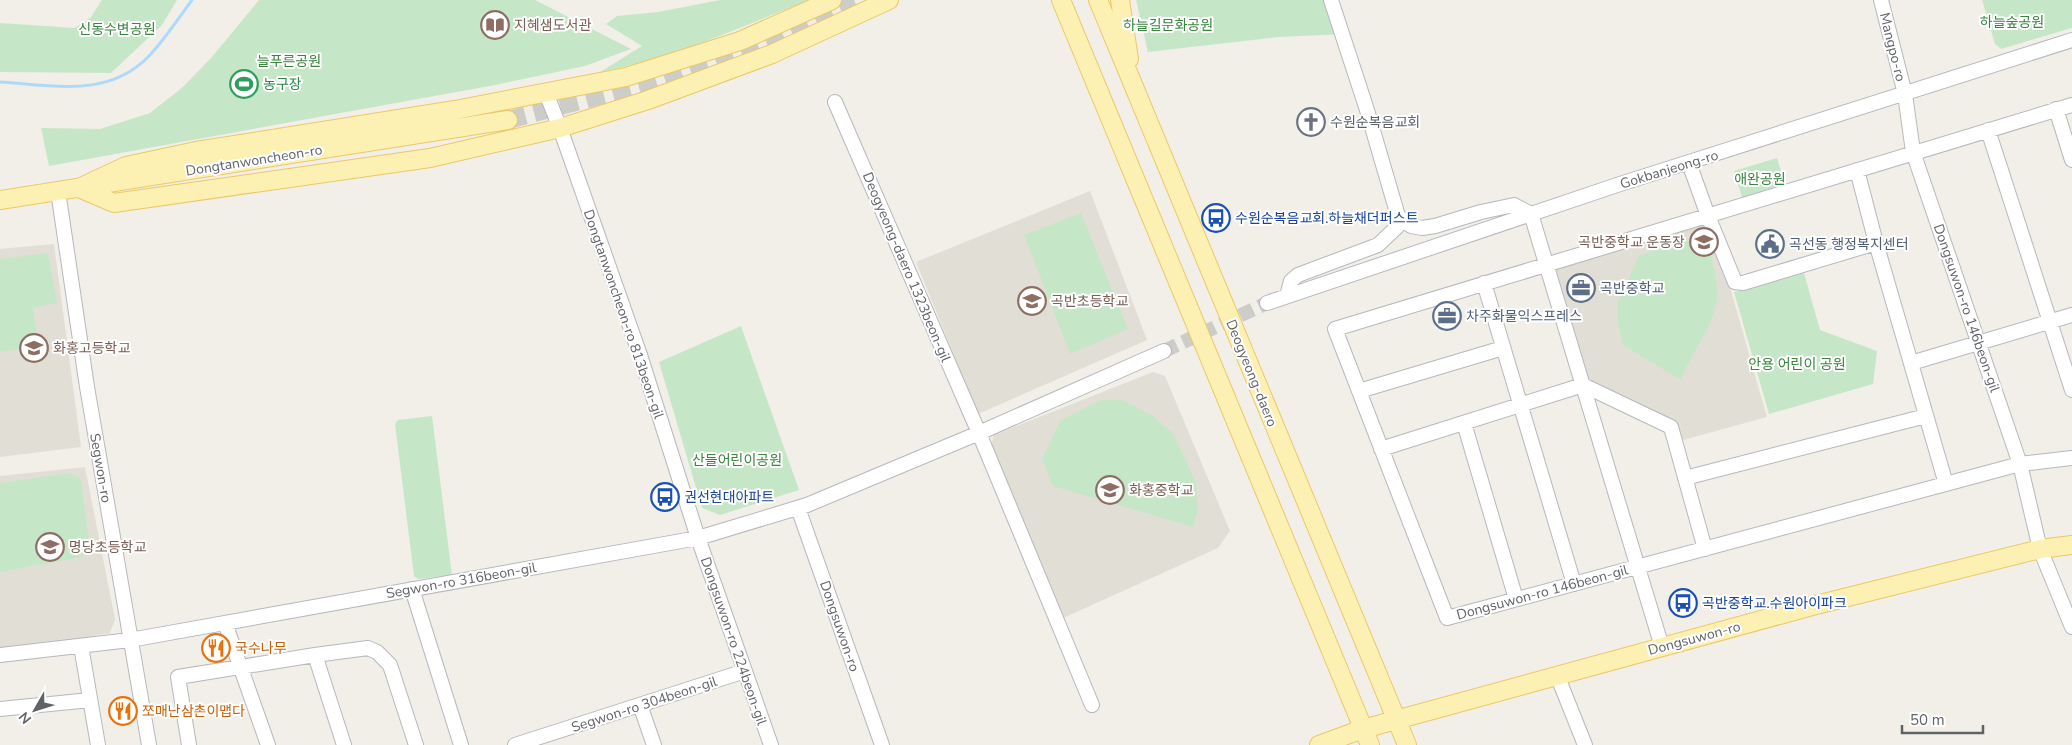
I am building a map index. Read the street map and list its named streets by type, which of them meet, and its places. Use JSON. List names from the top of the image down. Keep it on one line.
{"streets":{"main road":["Dongtanwoncheon-ro","Deogyeong-daero","Dongsuwon-ro"],"street":["Mangpo-ro","Gokbanjeong-ro","Deogyeong-daero 1323beon-gil","Dongsuwon-ro 146beon-gil","Dongtanwoncheon-ro 813beon-gil","Segwon-ro","Segwon-ro 316beon-gil","Dongsuwon-ro 224beon-gil","Segwon-ro 304beon-gil"]},"crossings":[["Mangpo-ro","Gokbanjeong-ro"],["Mangpo-ro","Dongsuwon-ro 146beon-gil"],["Dongtanwoncheon-ro","Segwon-ro"],["Gokbanjeong-ro","Dongsuwon-ro 146beon-gil"],["Dongsuwon-ro 146beon-gil","Dongsuwon-ro"],["Dongtanwoncheon-ro 813beon-gil","Segwon-ro 316beon-gil"],["Dongtanwoncheon-ro 813beon-gil","Dongsuwon-ro 224beon-gil"],["Deogyeong-daero","Dongsuwon-ro"],["Segwon-ro","Segwon-ro 316beon-gil"],["Segwon-ro 316beon-gil","Dongsuwon-ro 224beon-gil"],["Dongsuwon-ro 224beon-gil","Segwon-ro 304beon-gil"]],"parks":["하늘숲공원","하늘길문화공원","신동수변공원","늘푸른공원","애완공원","안용 어린이 공원","산들어린이공원"],"places":{"library":["지혜샘도서관"],"sports":["농구장"],"church":["수원순복음교회"],"bus stop":["수원순복음교회.하늘채더퍼스트","권선현대아파트","곡반중학교.수원아이파크"],"school or university":["곡반중학교 운동장","곡반초등학교","화홍고등학교","화홍중학교","명당초등학교"],"public building":["곡선동 행정복지센터"],"office":["곡반중학교","차주화물익스프레스"],"restaurant":["국수나무","쪼매난삼촌이맵다"]},"scale_bar":"50 m","north":"bottom left"}
